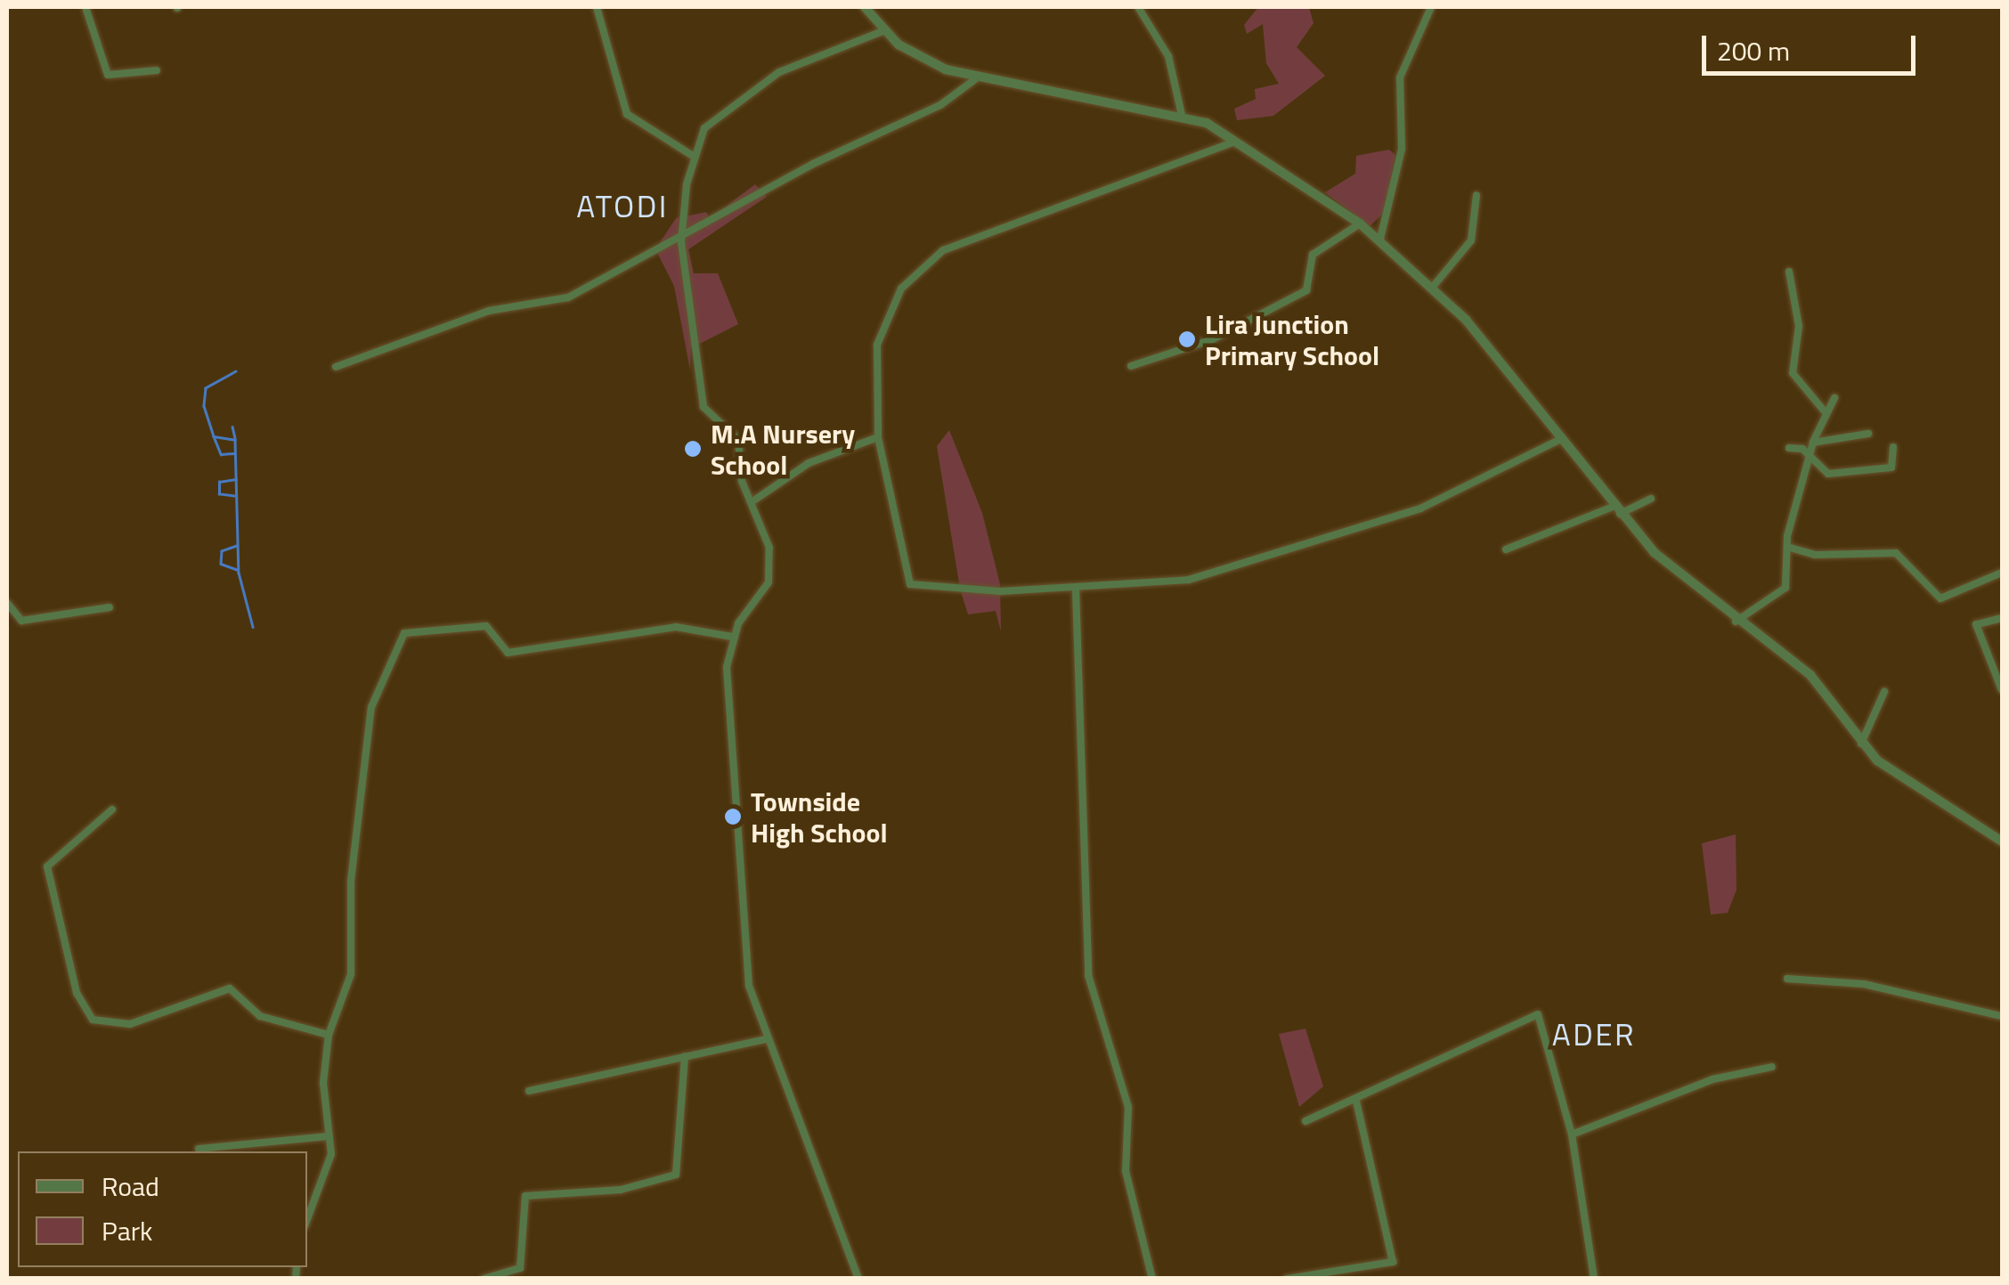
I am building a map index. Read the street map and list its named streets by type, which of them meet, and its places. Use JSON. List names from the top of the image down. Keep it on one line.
{"districts":["ATODI","ADER"],"places":["Lira Junction Primary School","M.A Nursery School","Townside High School"],"legend":["Road","Park"],"scale_bar":"200 m"}
